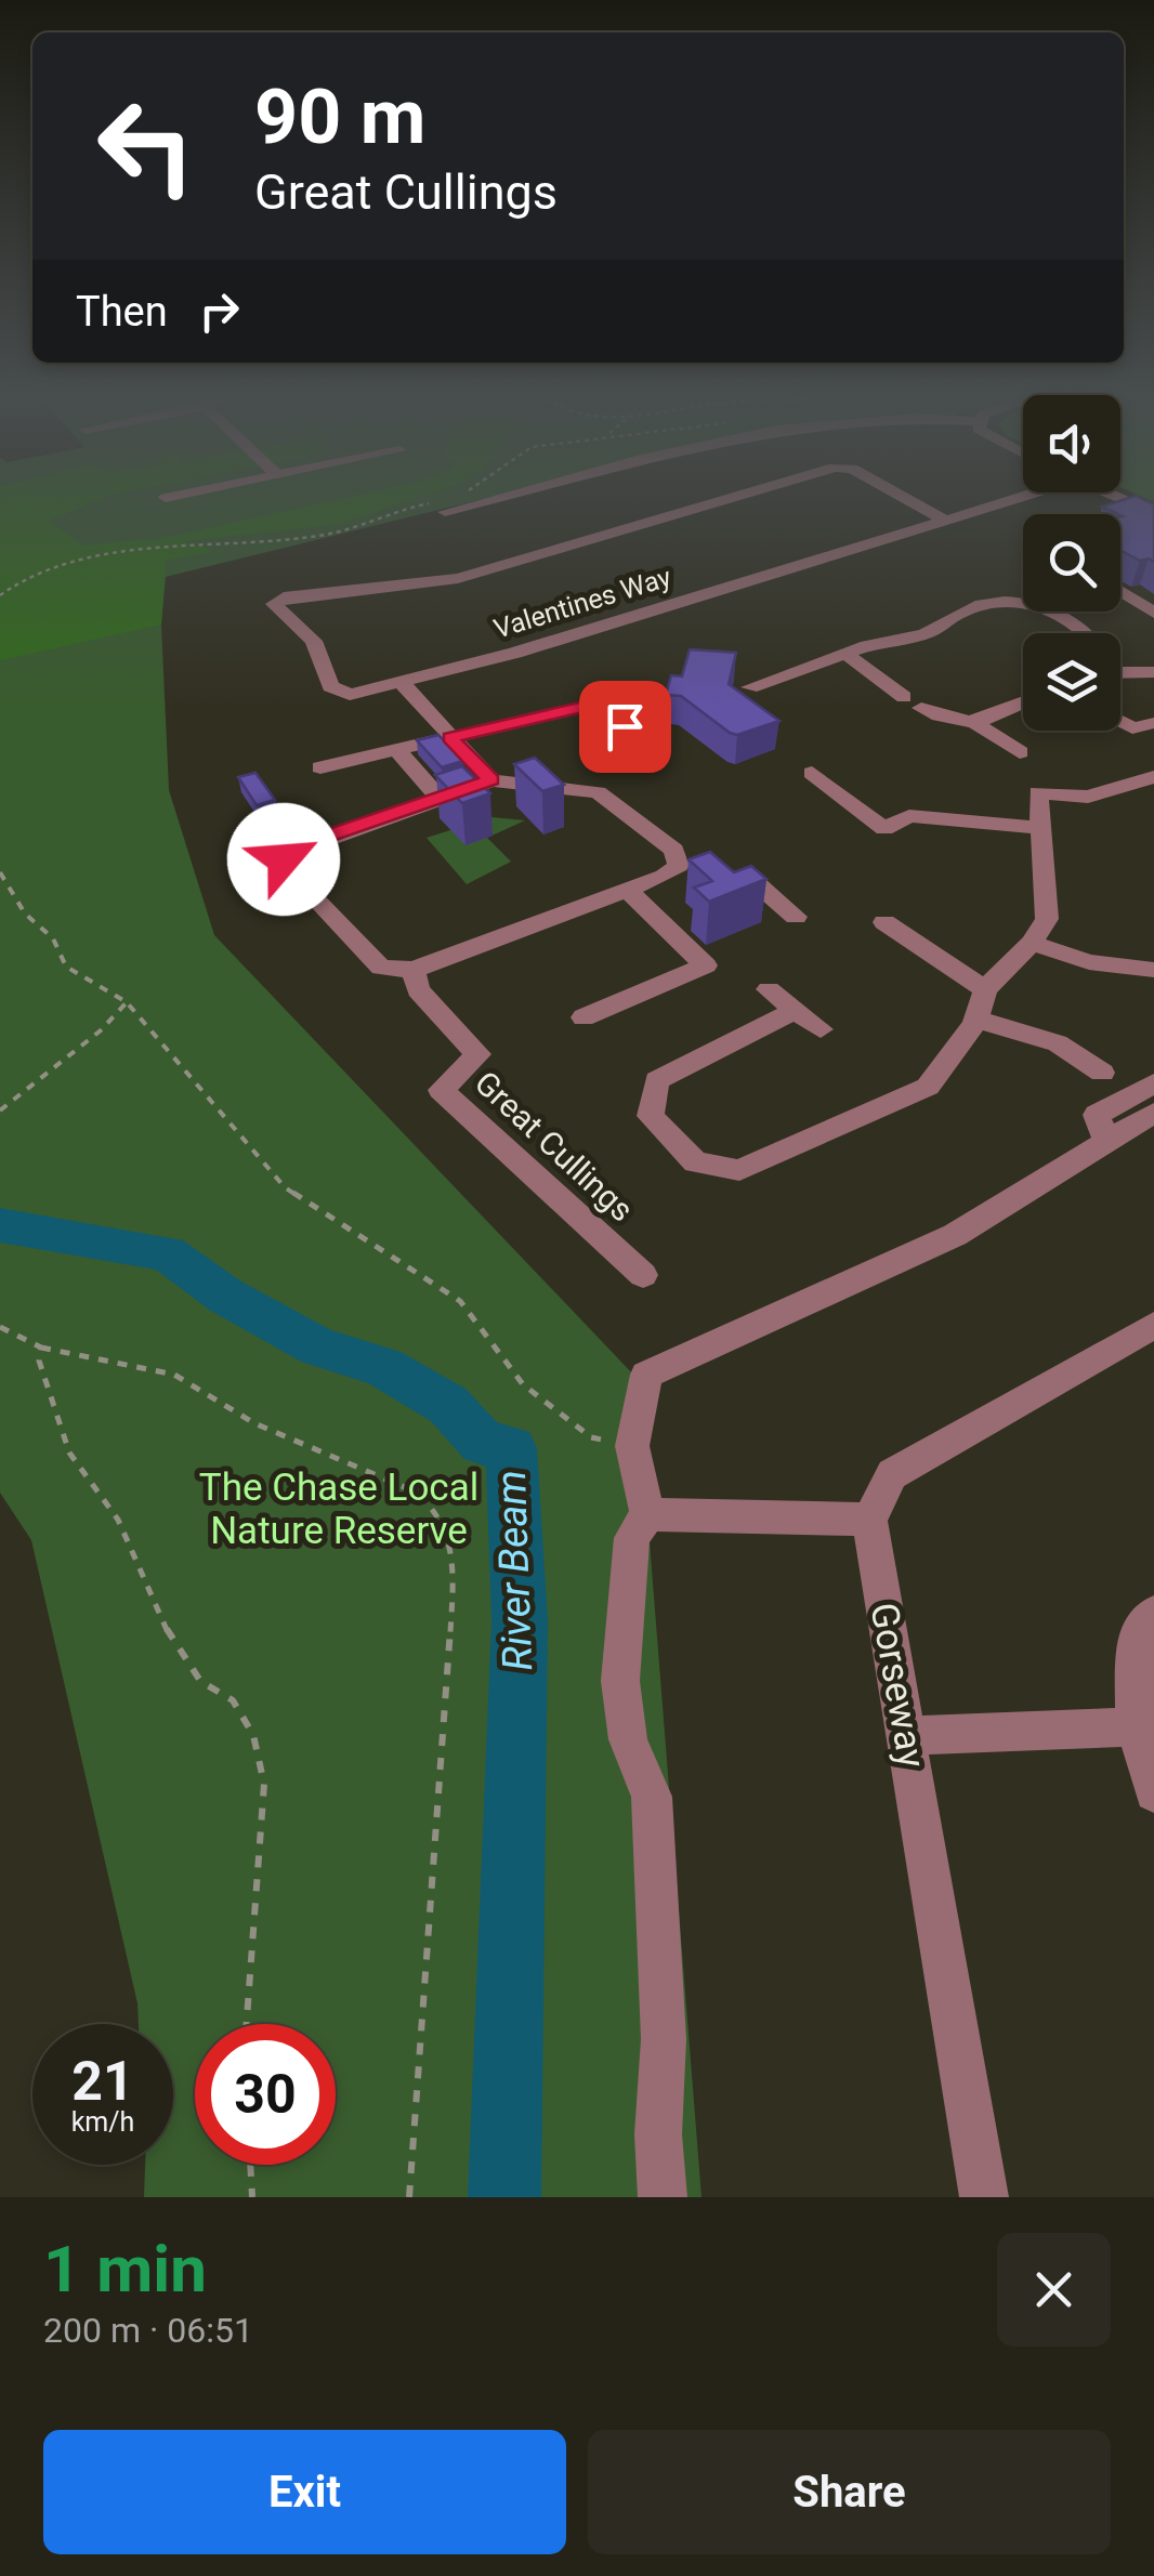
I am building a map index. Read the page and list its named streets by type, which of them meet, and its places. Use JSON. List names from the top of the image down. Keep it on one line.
{"streets":{"street":["Valentines Way","Great Cullings","Gorseway"]},"water":["River Beam"],"parks":["The Chase Local Nature Reserve"],"page":{"turn":["90 m","Great Cullings"],"then":"Then","speed":"21 km/h","limit":"30","heading":["1 min","200 m · 06:51"],"buttons":["Exit","Share"]}}
